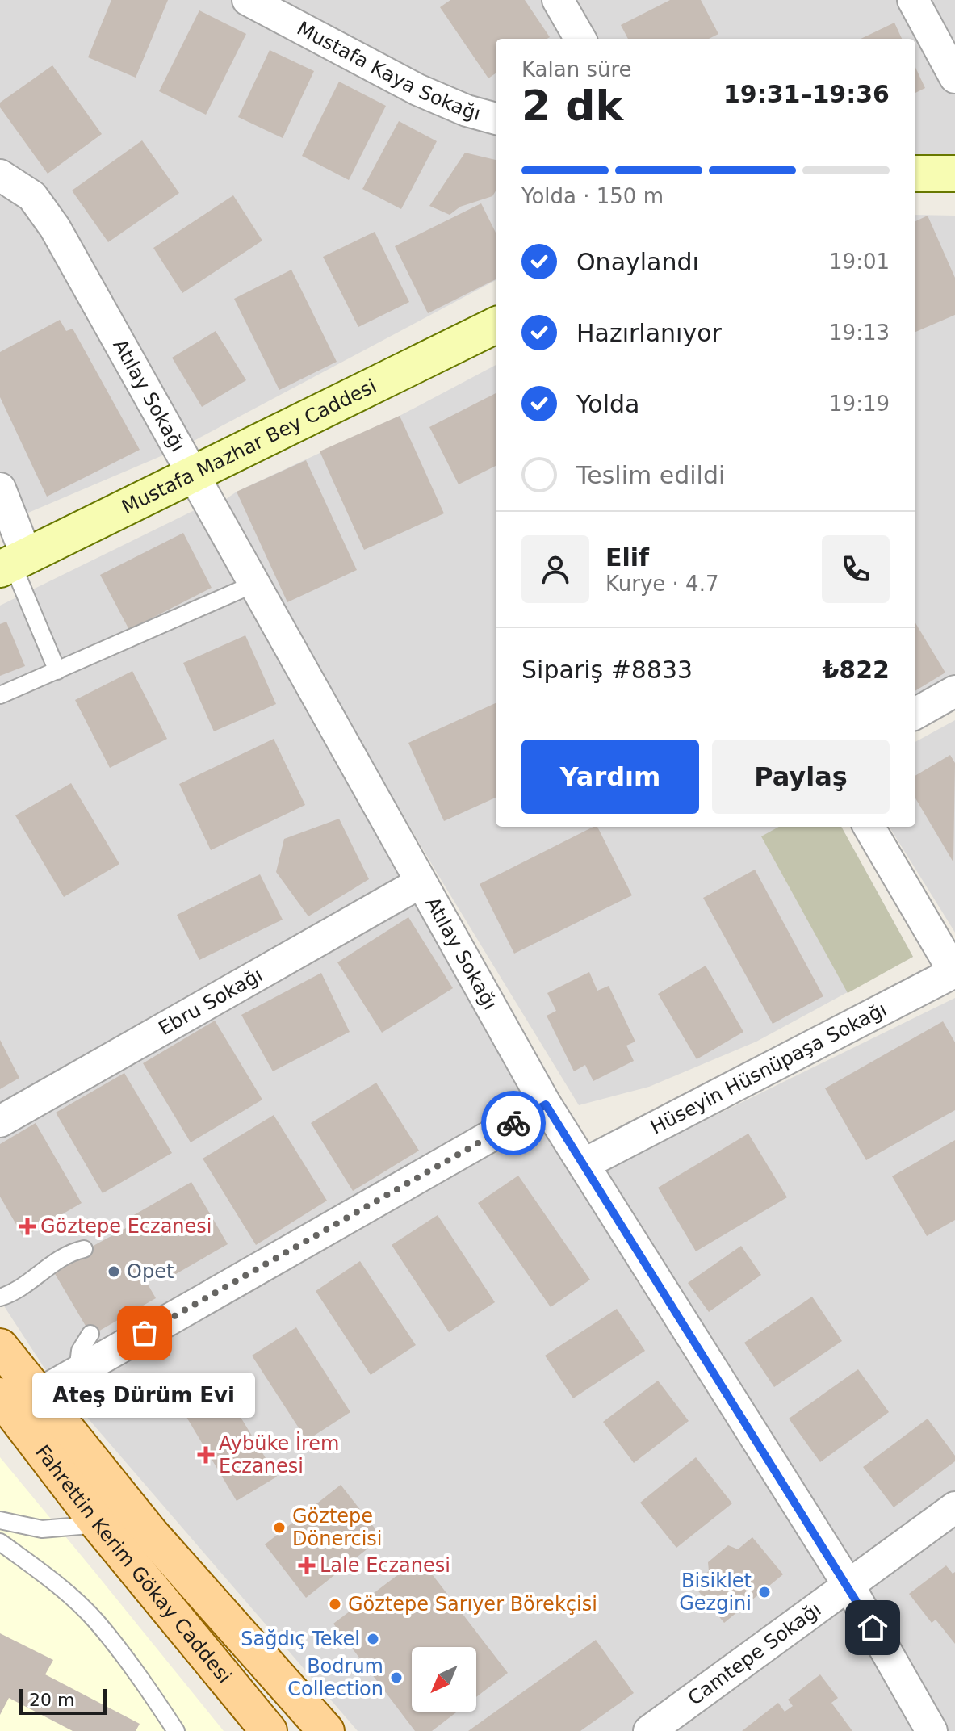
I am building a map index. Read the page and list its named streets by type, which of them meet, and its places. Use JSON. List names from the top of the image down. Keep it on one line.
{"streets":{"main road":["Mustafa Mazhar Bey Caddesi","Fahrettin Kerim Gökay Caddesi"],"street":["Mustafa Kaya Sokağı","Atılay Sokağı","Ebru Sokağı","Hüseyin Hüsnüpaşa Sokağı","Camtepe Sokağı"]},"crossings":[["Atılay Sokağı","Mustafa Mazhar Bey Caddesi"],["Atılay Sokağı","Ebru Sokağı"],["Atılay Sokağı","Hüseyin Hüsnüpaşa Sokağı"],["Atılay Sokağı","Camtepe Sokağı"]],"places":{"health":["Göztepe Eczanesi","Aybüke İrem Eczanesi","Lale Eczanesi"],"other":["Opet","Ateş Dürüm Evi","Göztepe Dönercisi","Bisiklet Gezgini","Göztepe Sarıyer Börekçisi","Sağdıç Tekel","Bodrum Collection"]},"scale_bar":"20 m","north":"bottom left","page":{"heading":["2 dk","Kalan süre","19:31–19:36"],"panel":["Elif","Kurye · 4.7","Sipariş #8833","₺822"],"bar":"Yolda · 150 m","list":[["Onaylandı","19:01"],["Hazırlanıyor","19:13"],["Yolda","19:19"],"Teslim edildi"],"buttons":["Yardım","Paylaş"],"bubble":"Ateş Dürüm Evi","scale":"20 m"}}
